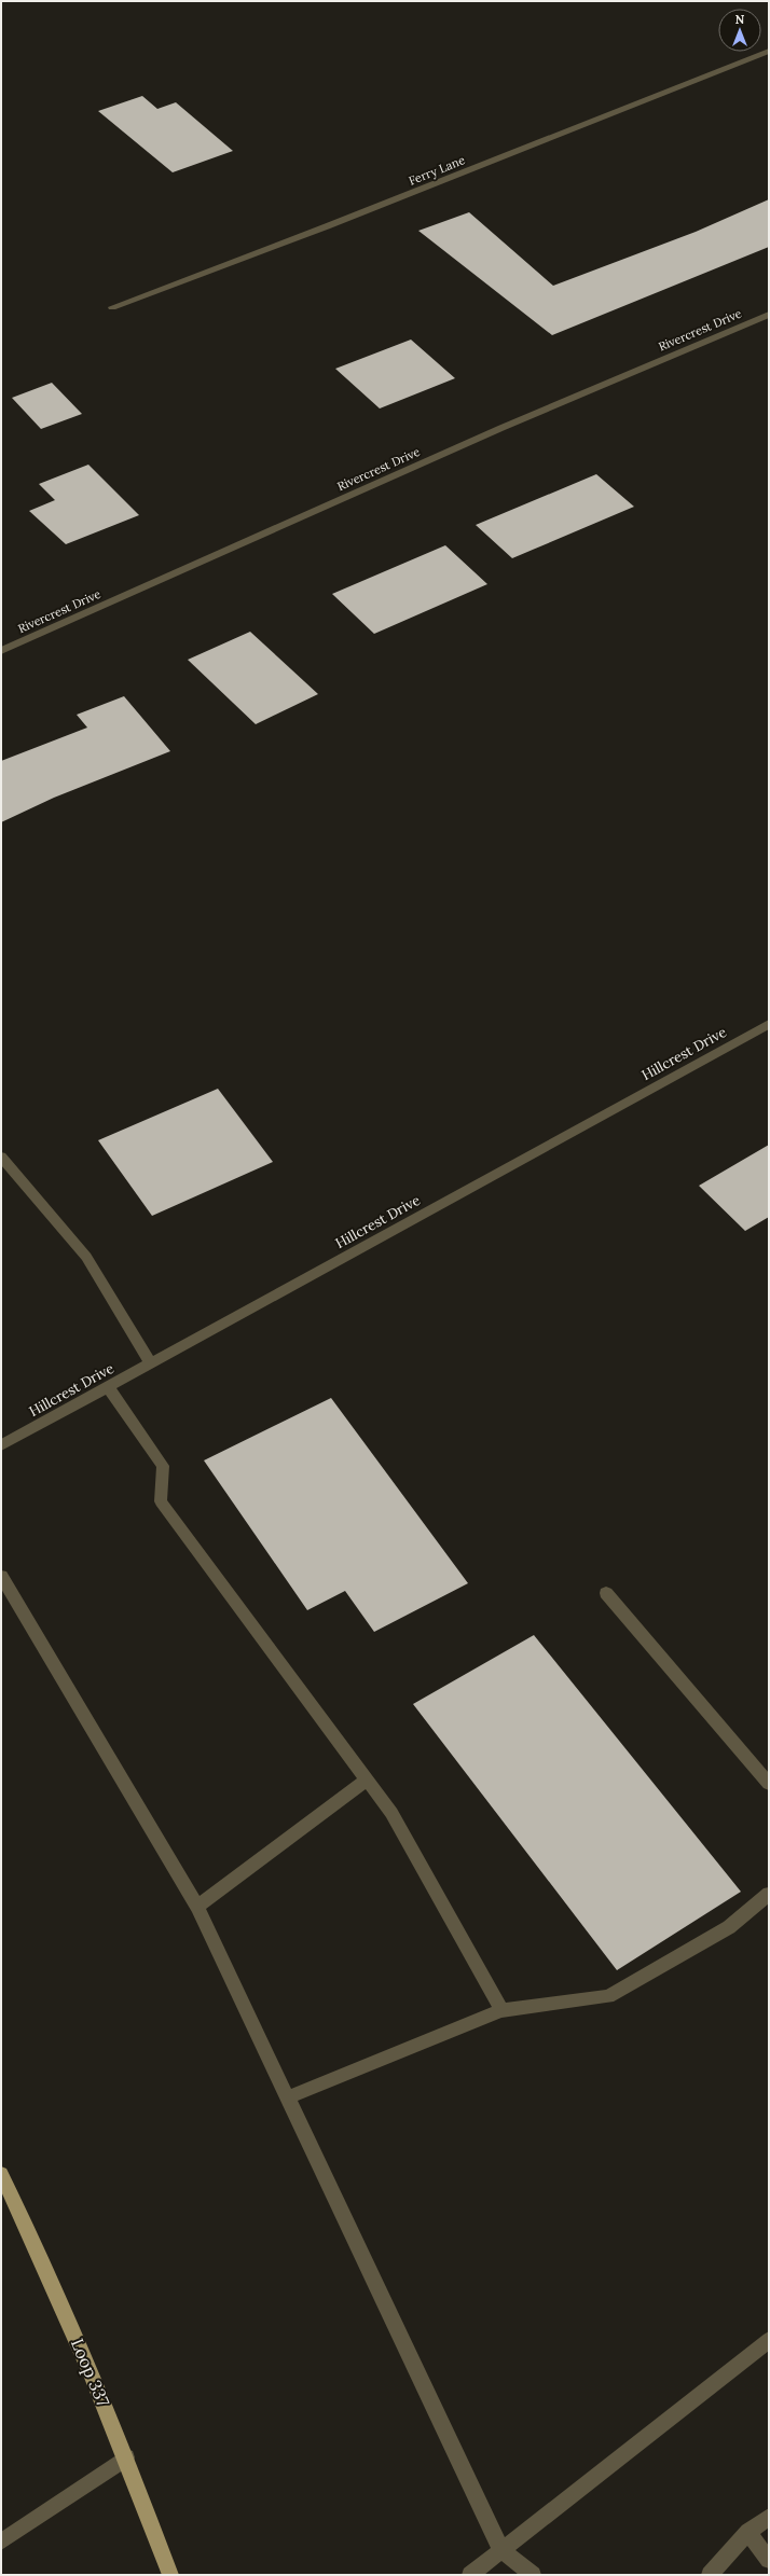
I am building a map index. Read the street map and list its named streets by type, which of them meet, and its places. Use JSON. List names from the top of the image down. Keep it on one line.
{"streets":{"main road":["Loop 337"],"street":["Ferry Lane","Rivercrest Drive","Hillcrest Drive"]},"north":"top"}
